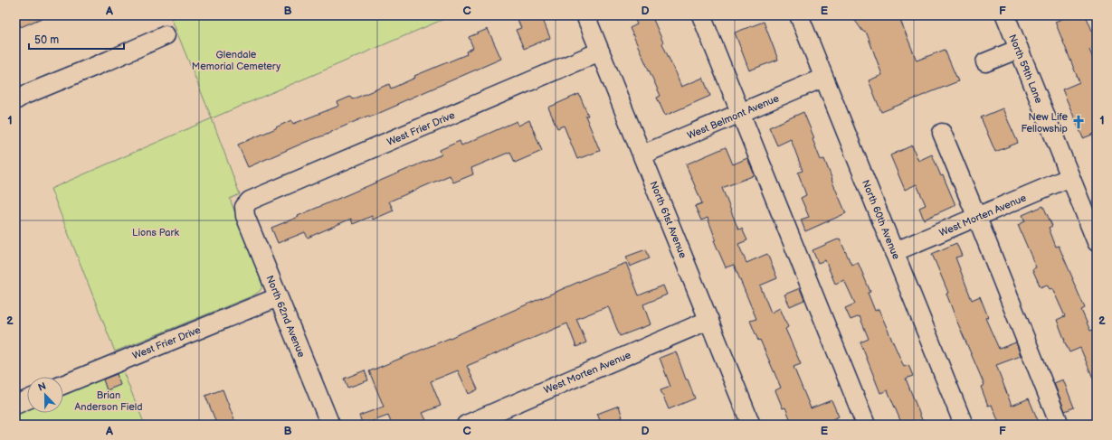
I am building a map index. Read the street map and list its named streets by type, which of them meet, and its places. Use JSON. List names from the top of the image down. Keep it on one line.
{"streets":{"street":["North 59th Lane","West Belmont Avenue","West Frier Drive","West Morten Avenue","North 61st Avenue","North 60th Avenue","North 62nd Avenue"]},"crossings":[["North 59th Lane","West Morten Avenue"],["West Belmont Avenue","North 61st Avenue"],["West Belmont Avenue","North 60th Avenue"],["West Frier Drive","North 61st Avenue"],["West Frier Drive","North 62nd Avenue"],["West Morten Avenue","North 61st Avenue"],["West Morten Avenue","North 60th Avenue"]],"parks":["Glendale Memorial Cemetery","Lions Park","Brian Anderson Field"],"places":{"church":["New Life Fellowship"]},"scale_bar":"50 m","north":"top","grid":{"columns":["A","B","C","D","E","F"],"rows":["1","2"]}}
